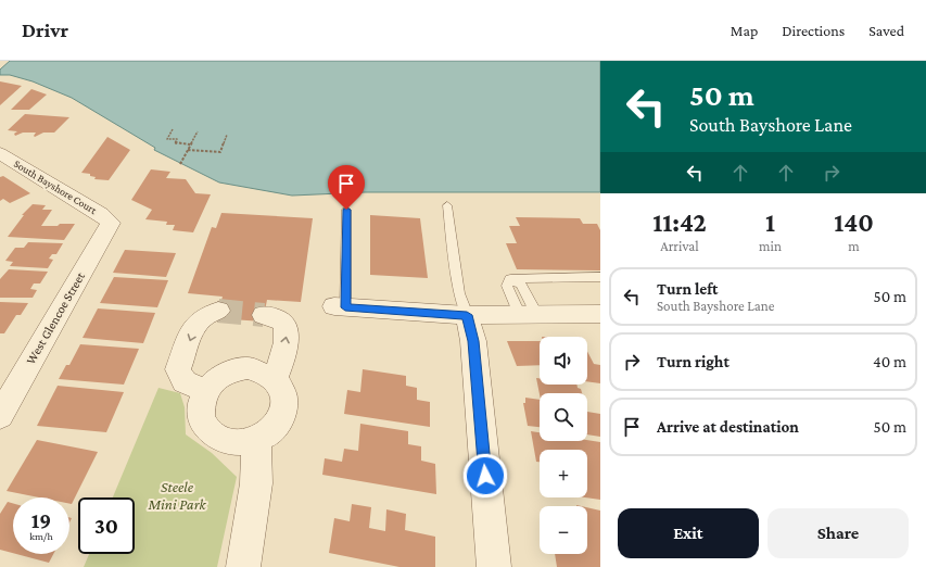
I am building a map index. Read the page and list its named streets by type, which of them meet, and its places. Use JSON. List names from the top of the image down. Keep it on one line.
{"streets":{"street":["South Bayshore Court","West Glencoe Street"]},"crossings":[["South Bayshore Court","West Glencoe Street"]],"parks":["Steele Mini Park"],"page":{"header":"Drivr","nav":["Map","Directions","Saved"],"turn":["50 m","South Bayshore Lane"],"eta":["11:42","Arrival","1","min","140","m"],"list":[{"name":"Turn left","note":"South Bayshore Lane","value":"50 m"},{"name":"Turn right","value":"40 m"},{"name":"Arrive at destination","value":"50 m"}],"map_buttons":["+","−"],"speed":"19 km/h","limit":"30","buttons":["Exit","Share"]}}
